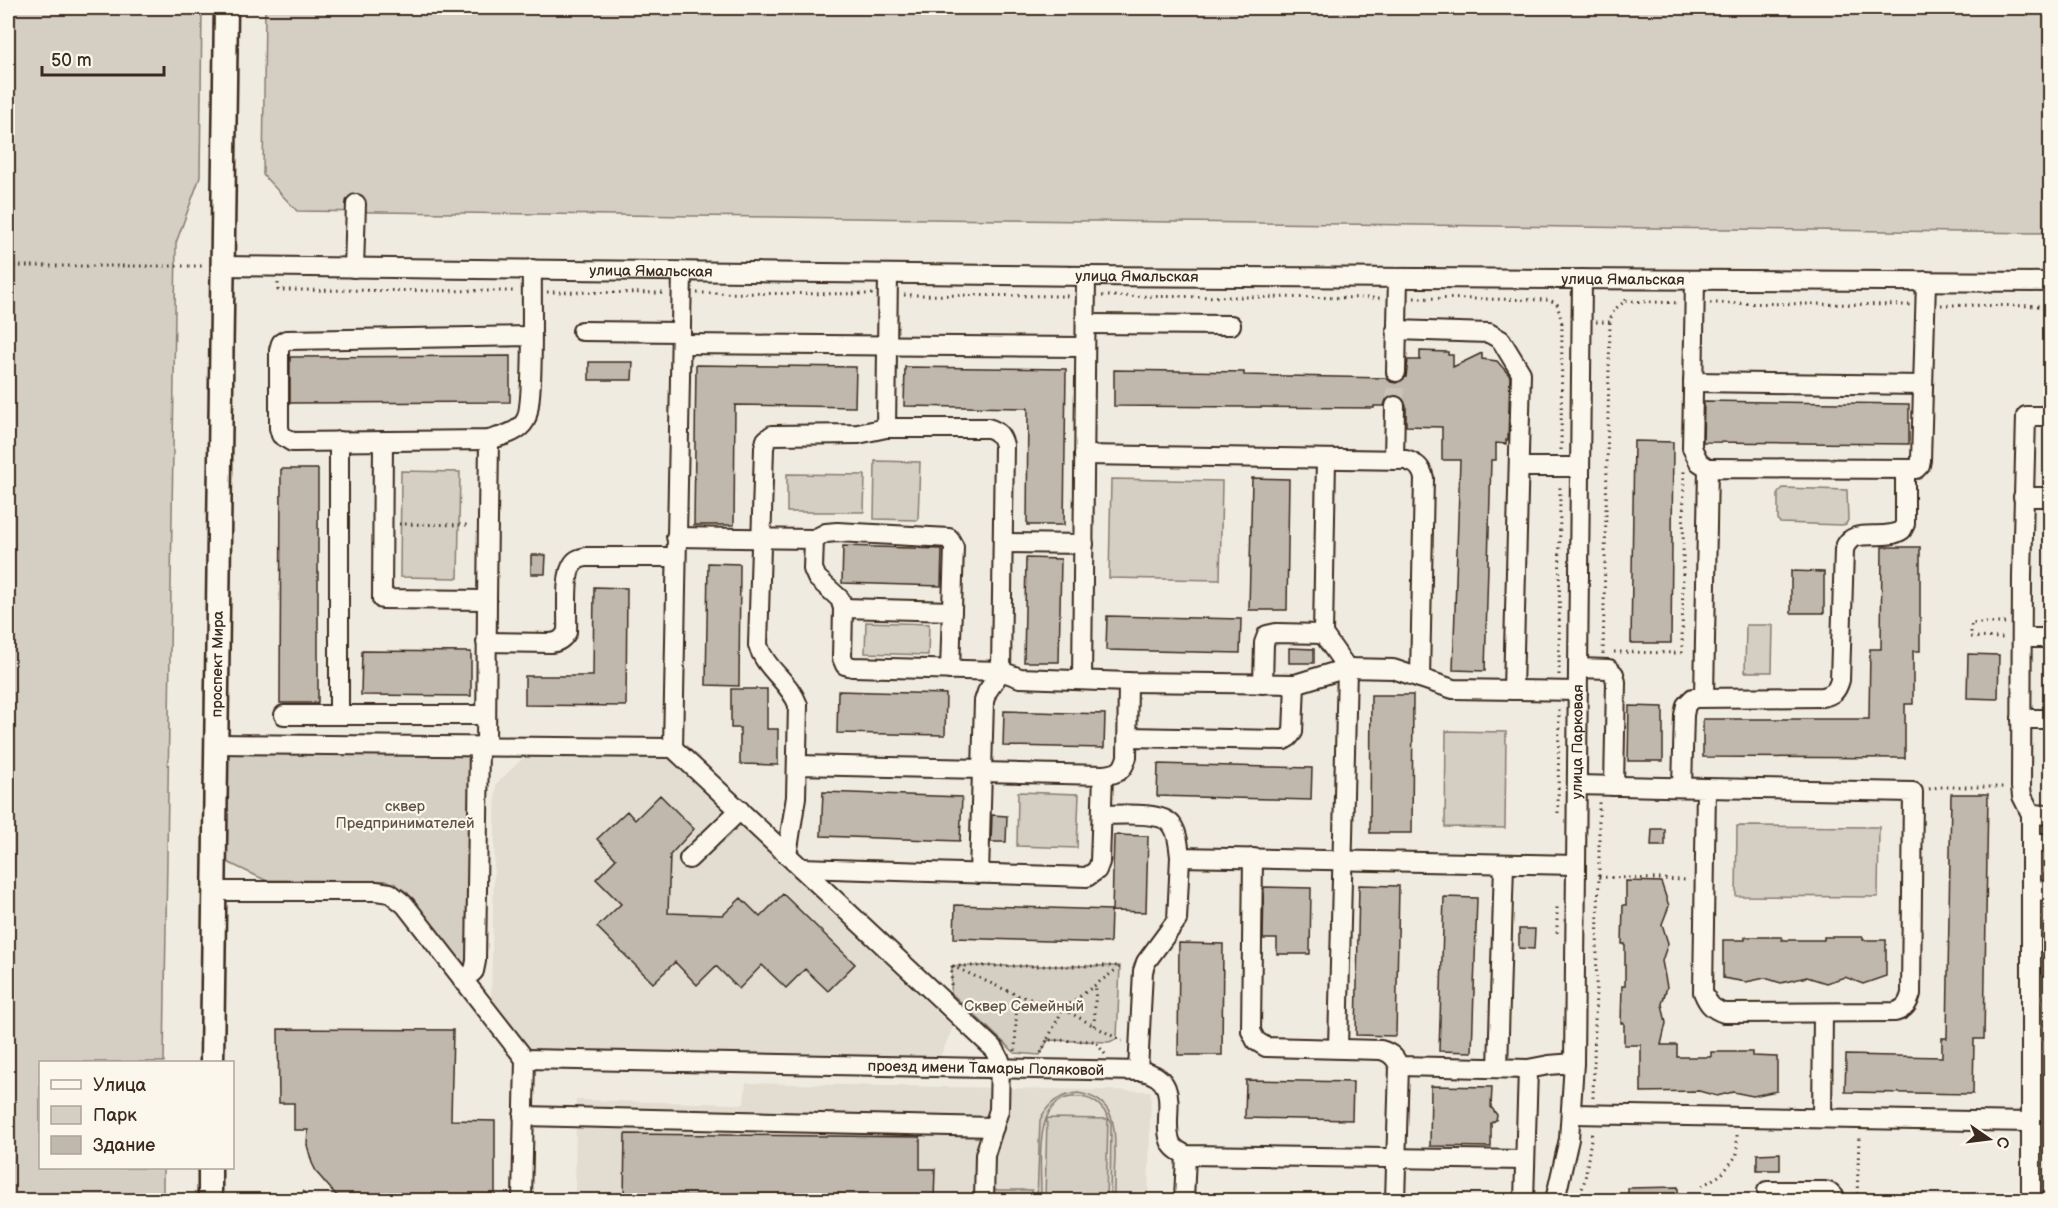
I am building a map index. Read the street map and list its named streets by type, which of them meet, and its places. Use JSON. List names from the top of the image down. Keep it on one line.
{"streets":{"main road":["проспект Мира"],"street":["улица Ямальская","улица Парковая","проезд имени Тамары Поляковой"]},"crossings":[["улица Ямальская","проспект Мира"],["улица Ямальская","улица Парковая"]],"parks":["сквер Предпринимателей","Сквер Семейный"],"legend":["Улица","Парк","Здание"],"scale_bar":"50 m","north":"right"}
